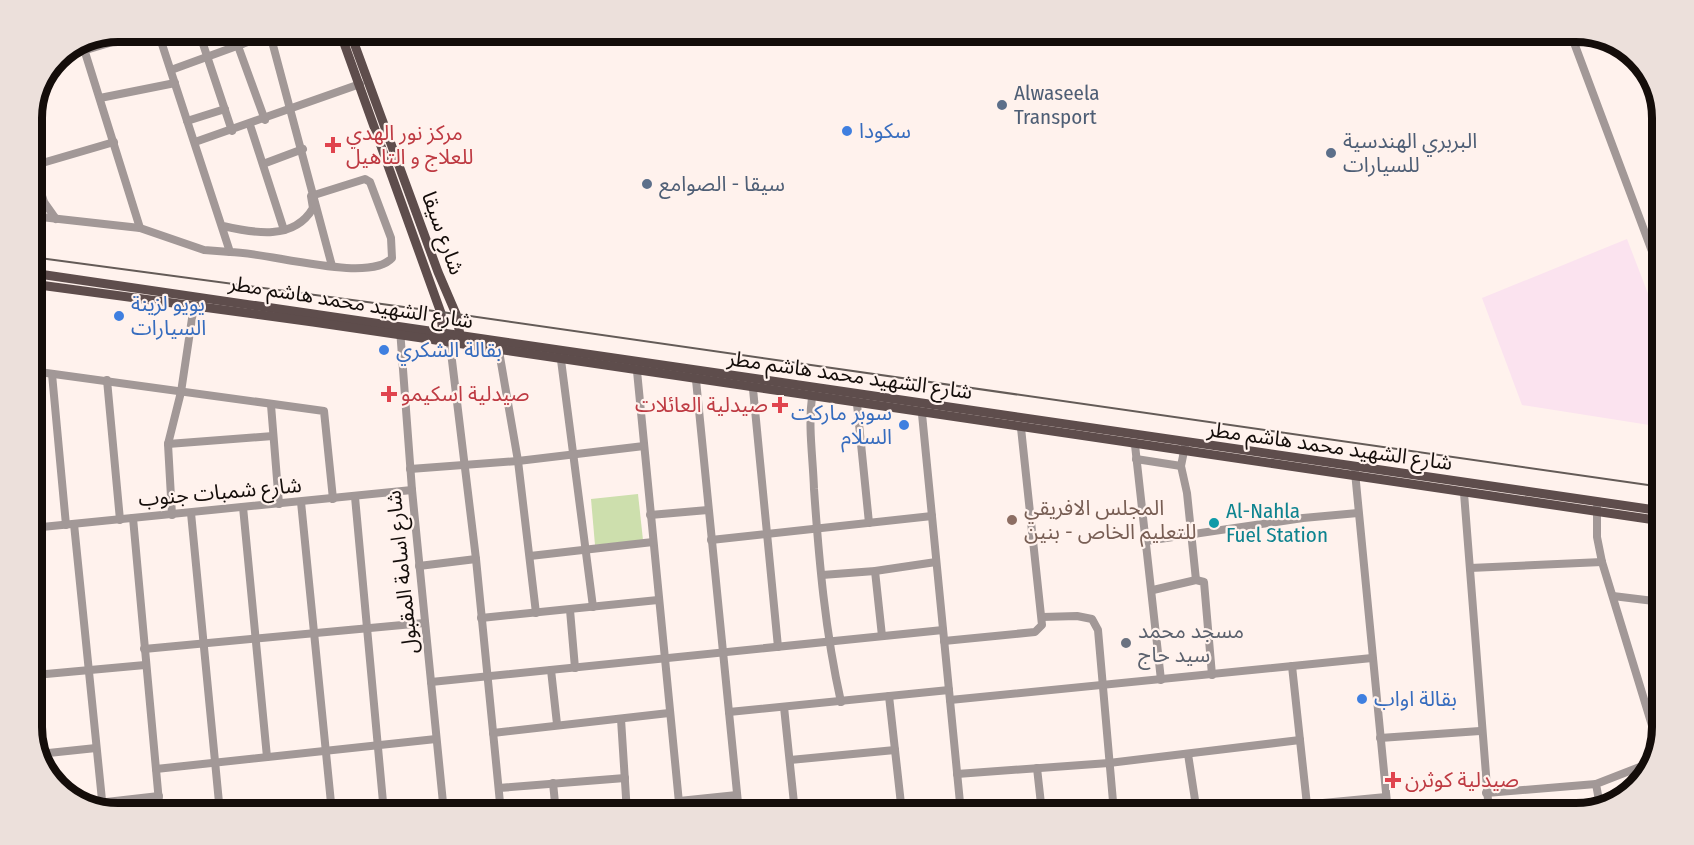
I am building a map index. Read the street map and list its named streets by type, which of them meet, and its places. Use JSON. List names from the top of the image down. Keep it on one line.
{"streets":{"main road":["شارع سيقا","شارع الشهيد محمد هاشم مطر"],"street":["شارع شمبات جنوب","شارع اسامة المقبول"]},"crossings":[["شارع سيقا","شارع الشهيد محمد هاشم مطر"],["شارع الشهيد محمد هاشم مطر","شارع اسامة المقبول"],["شارع شمبات جنوب","شارع اسامة المقبول"]],"places":{"other":["Alwaseela Transport","سكودا","البربري الهندسية للسيارات","سيقا - الصوامع","يويو لزينة السيارات","بقالة الشكري","سوبر ماركت السلام","المجلس الافريقي للتعليم الخاص - بنين","Al-Nahla Fuel Station","مسجد محمد سيد حاج","بقالة اواب"],"health":["مركز نور الهدي للعلاج و التاهيل","صيدلية اسكيمو","صيدلية العائلات","صيدلية كوثرن"]}}
